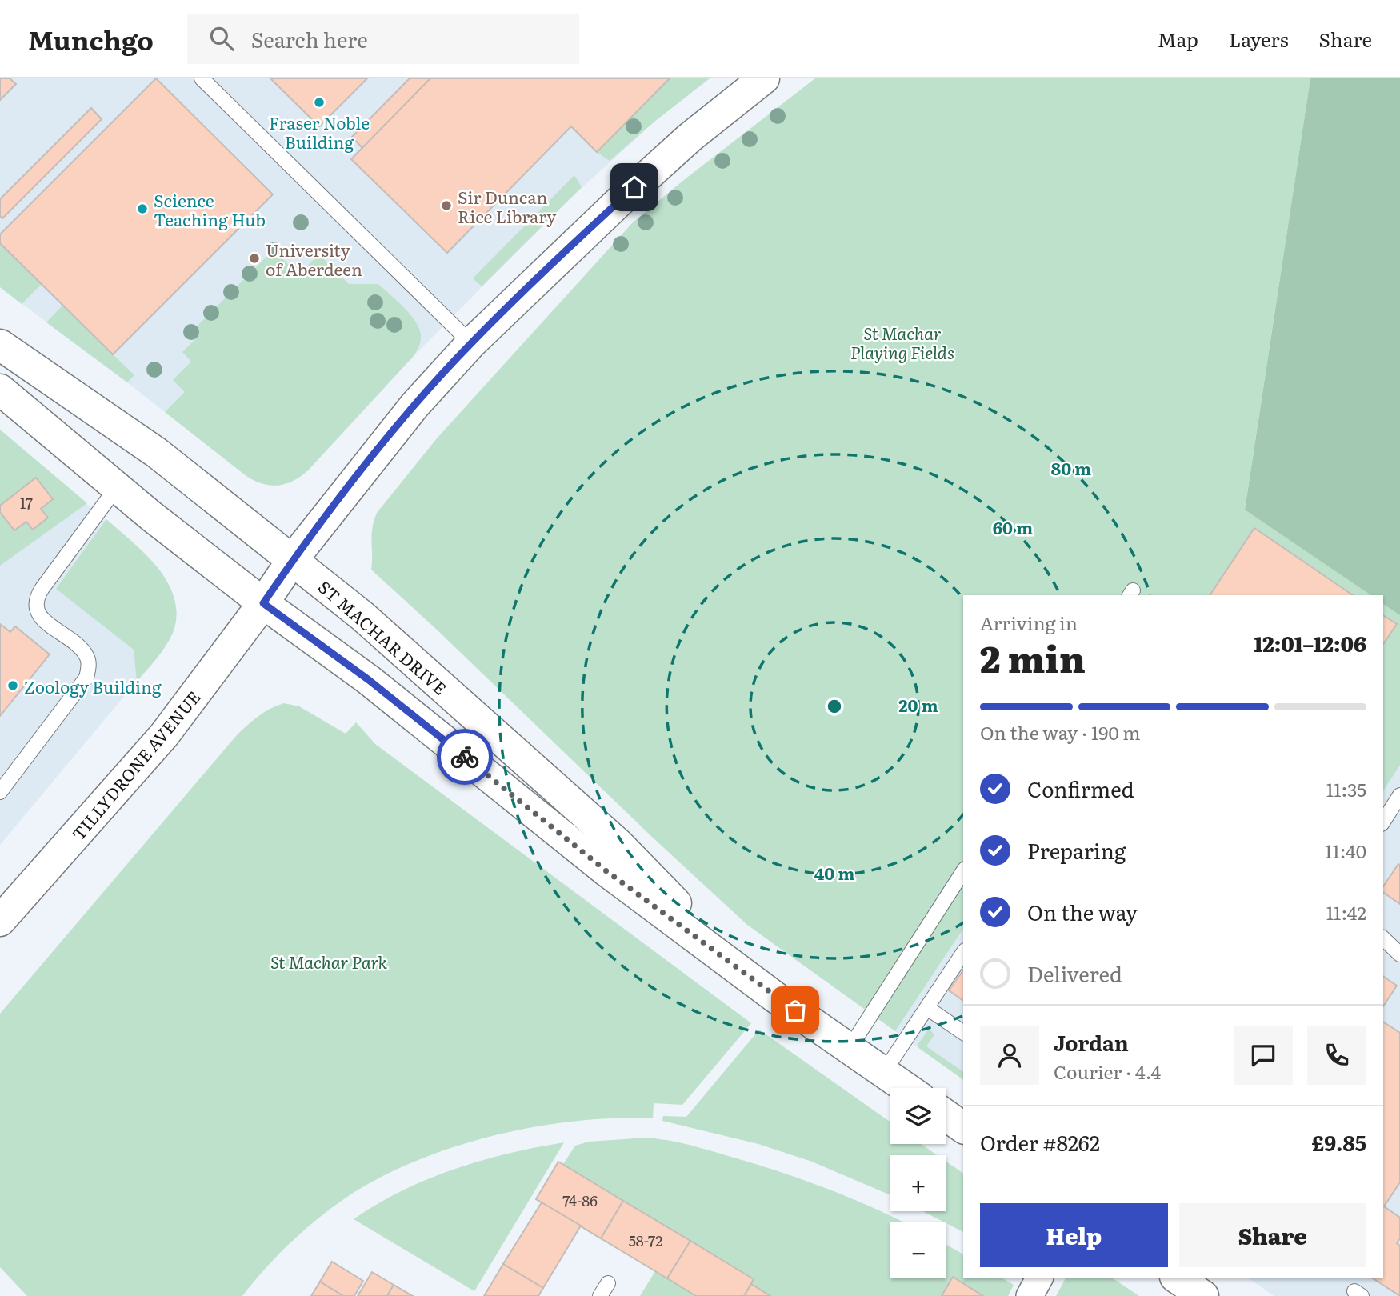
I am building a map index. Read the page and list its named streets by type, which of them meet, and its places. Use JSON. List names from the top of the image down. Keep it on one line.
{"streets":{"main road":["ST MACHAR DRIVE","TILLYDRONE AVENUE"]},"crossings":[["ST MACHAR DRIVE","TILLYDRONE AVENUE"]],"parks":["St Machar Playing Fields","St Machar Park"],"places":["Fraser Noble Building","Sir Duncan Rice Library","Science Teaching Hub","University of Aberdeen","Zoology Building"],"house_numbers":["17","74-86","58-72"],"page":{"header":"Munchgo","search":"Search here","nav":["Map","Layers","Share"],"heading":["2 min","Arriving in","12:01–12:06"],"panel":["Jordan","Courier · 4.4","Order #8262","£9.85"],"bar":"On the way · 190 m","list":[["Confirmed","11:35"],["Preparing","11:40"],["On the way","11:42"],"Delivered"],"map_buttons":["+","−"],"buttons":["Help","Share"]},"rings":["80 m","60 m","20 m","40 m"]}
